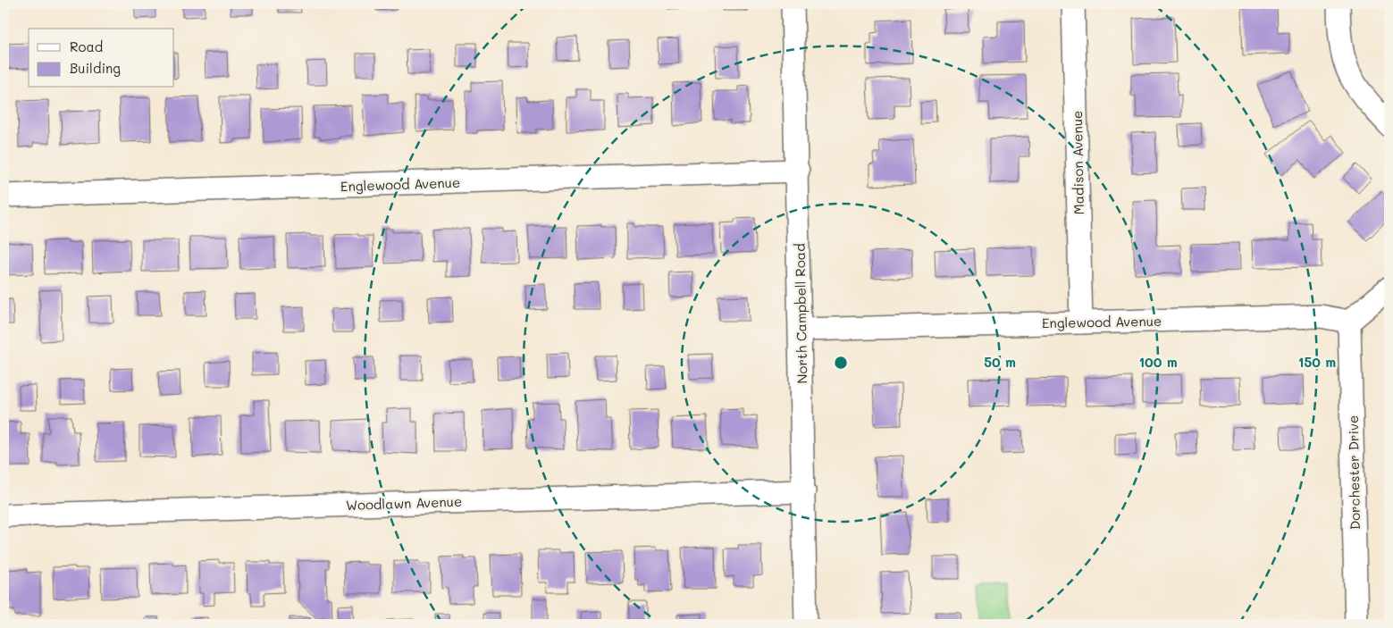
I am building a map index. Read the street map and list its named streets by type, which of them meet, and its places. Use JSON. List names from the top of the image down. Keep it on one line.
{"streets":{"street":["Madison Avenue","Englewood Avenue","North Campbell Road","Dorchester Drive","Woodlawn Avenue"]},"crossings":[["Madison Avenue","Englewood Avenue"],["Englewood Avenue","North Campbell Road"],["Englewood Avenue","Dorchester Drive"],["North Campbell Road","Woodlawn Avenue"]],"legend":["Road","Building"],"rings":["50 m","100 m","150 m"]}
